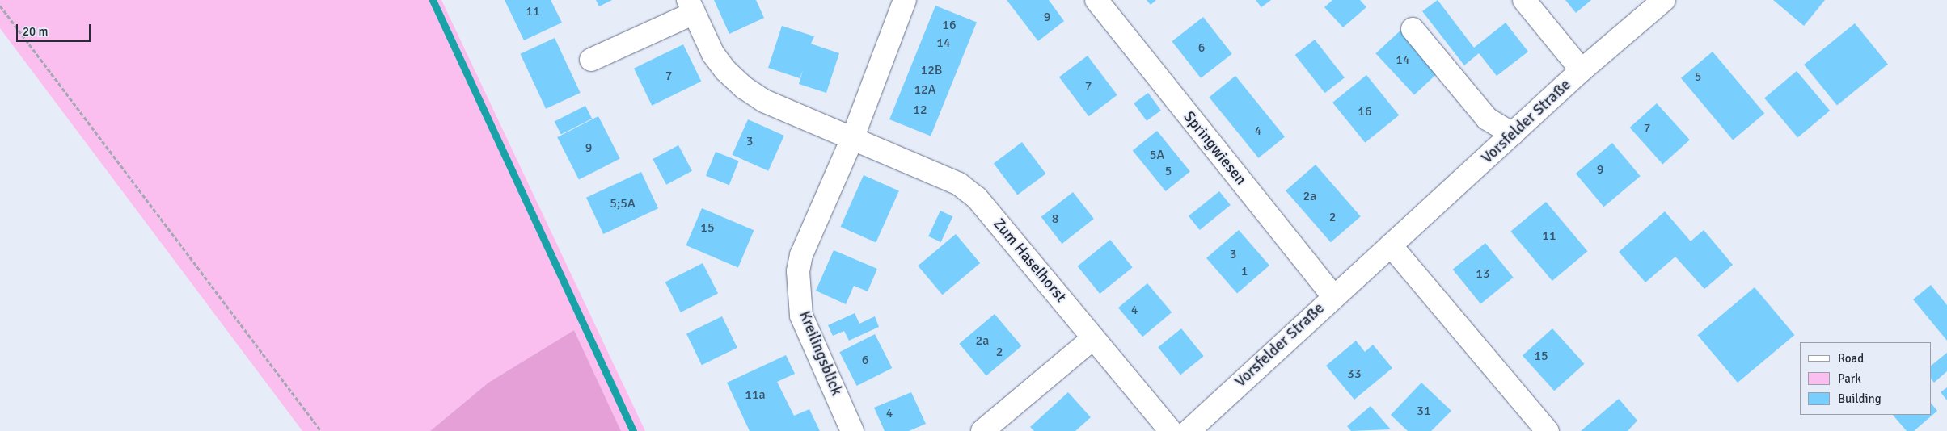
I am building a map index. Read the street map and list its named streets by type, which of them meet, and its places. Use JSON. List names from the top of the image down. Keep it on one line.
{"streets":{"street":["Vorsfelder Straße","Springwiesen","Zum Haselhorst","Kreilingsblick"]},"crossings":[["Vorsfelder Straße","Springwiesen"],["Zum Haselhorst","Kreilingsblick"]],"house_numbers":["11","9","16","14","6","14","12B","7","5","7","12A","12","16","7","4","3","9","5A","9","5","2a","5;5A","2","8","15","11","3","1","13","4","2a","2","15","6","33","11a","31","4"],"legend":["Road","Park","Building"],"scale_bar":"20 m"}
